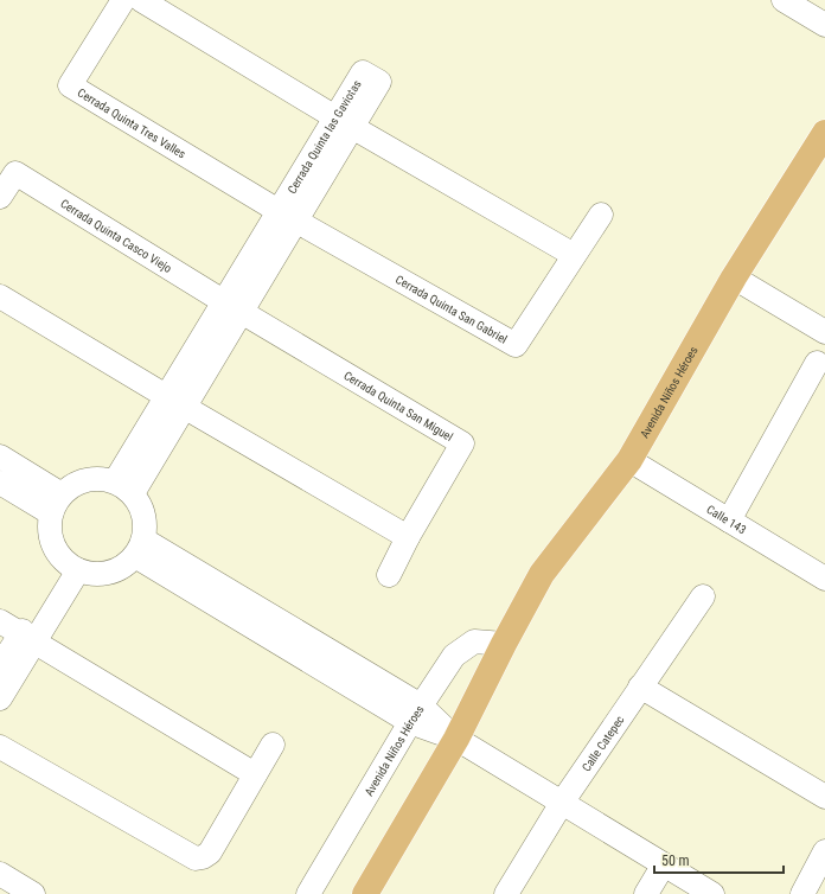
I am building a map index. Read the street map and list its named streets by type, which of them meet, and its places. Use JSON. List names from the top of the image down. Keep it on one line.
{"streets":{"main road":["Avenida Niños Héroes"],"street":["Cerrada Quinta Tres Valles","Cerrada Quinta las Gaviotas","Cerrada Quinta Casco Viejo","Cerrada Quinta San Gabriel","Cerrada Quinta San Miguel","Calle 143","Calle Catepec"]},"crossings":[["Cerrada Quinta Tres Valles","Cerrada Quinta las Gaviotas"],["Cerrada Quinta Tres Valles","Cerrada Quinta San Gabriel"],["Cerrada Quinta las Gaviotas","Cerrada Quinta Casco Viejo"],["Cerrada Quinta las Gaviotas","Cerrada Quinta San Gabriel"],["Cerrada Quinta las Gaviotas","Cerrada Quinta San Miguel"],["Cerrada Quinta Casco Viejo","Cerrada Quinta San Miguel"],["Avenida Niños Héroes","Calle 143"]],"scale_bar":"50 m"}
